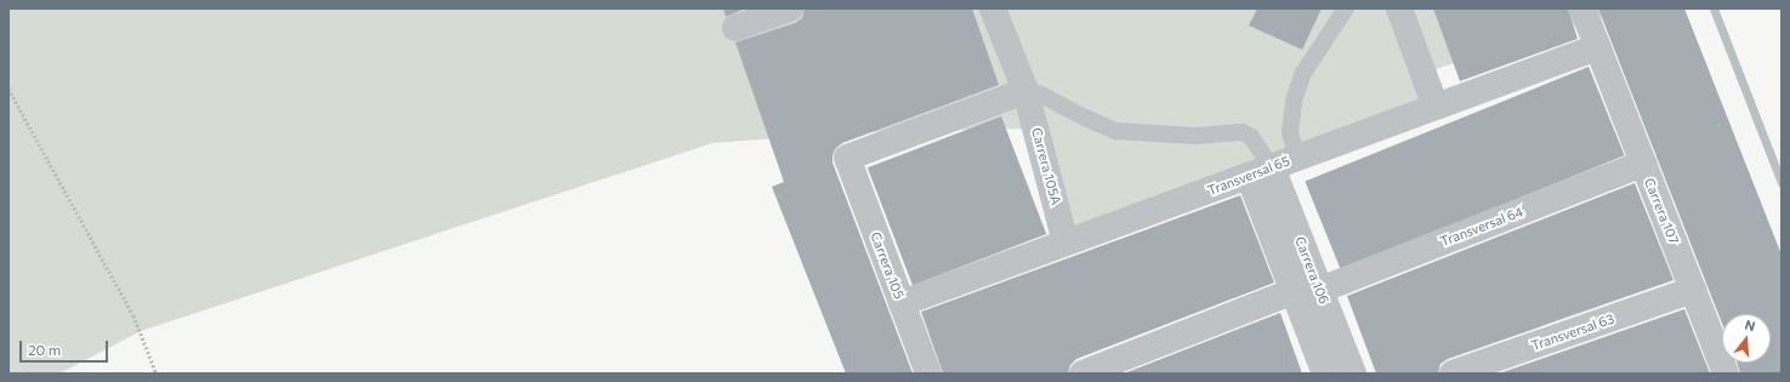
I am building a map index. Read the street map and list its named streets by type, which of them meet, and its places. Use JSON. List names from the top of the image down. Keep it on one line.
{"streets":{"street":["Carrera 105A","Transversal 65","Carrera 107","Transversal 64","Carrera 105","Carrera 106","Transversal 63"]},"crossings":[["Carrera 105A","Transversal 65"],["Carrera 105A","Carrera 105"],["Transversal 65","Carrera 107"],["Transversal 65","Carrera 105"],["Transversal 65","Carrera 106"],["Carrera 107","Transversal 64"],["Carrera 107","Transversal 63"],["Transversal 64","Carrera 106"]],"scale_bar":"20 m","north":"top"}
